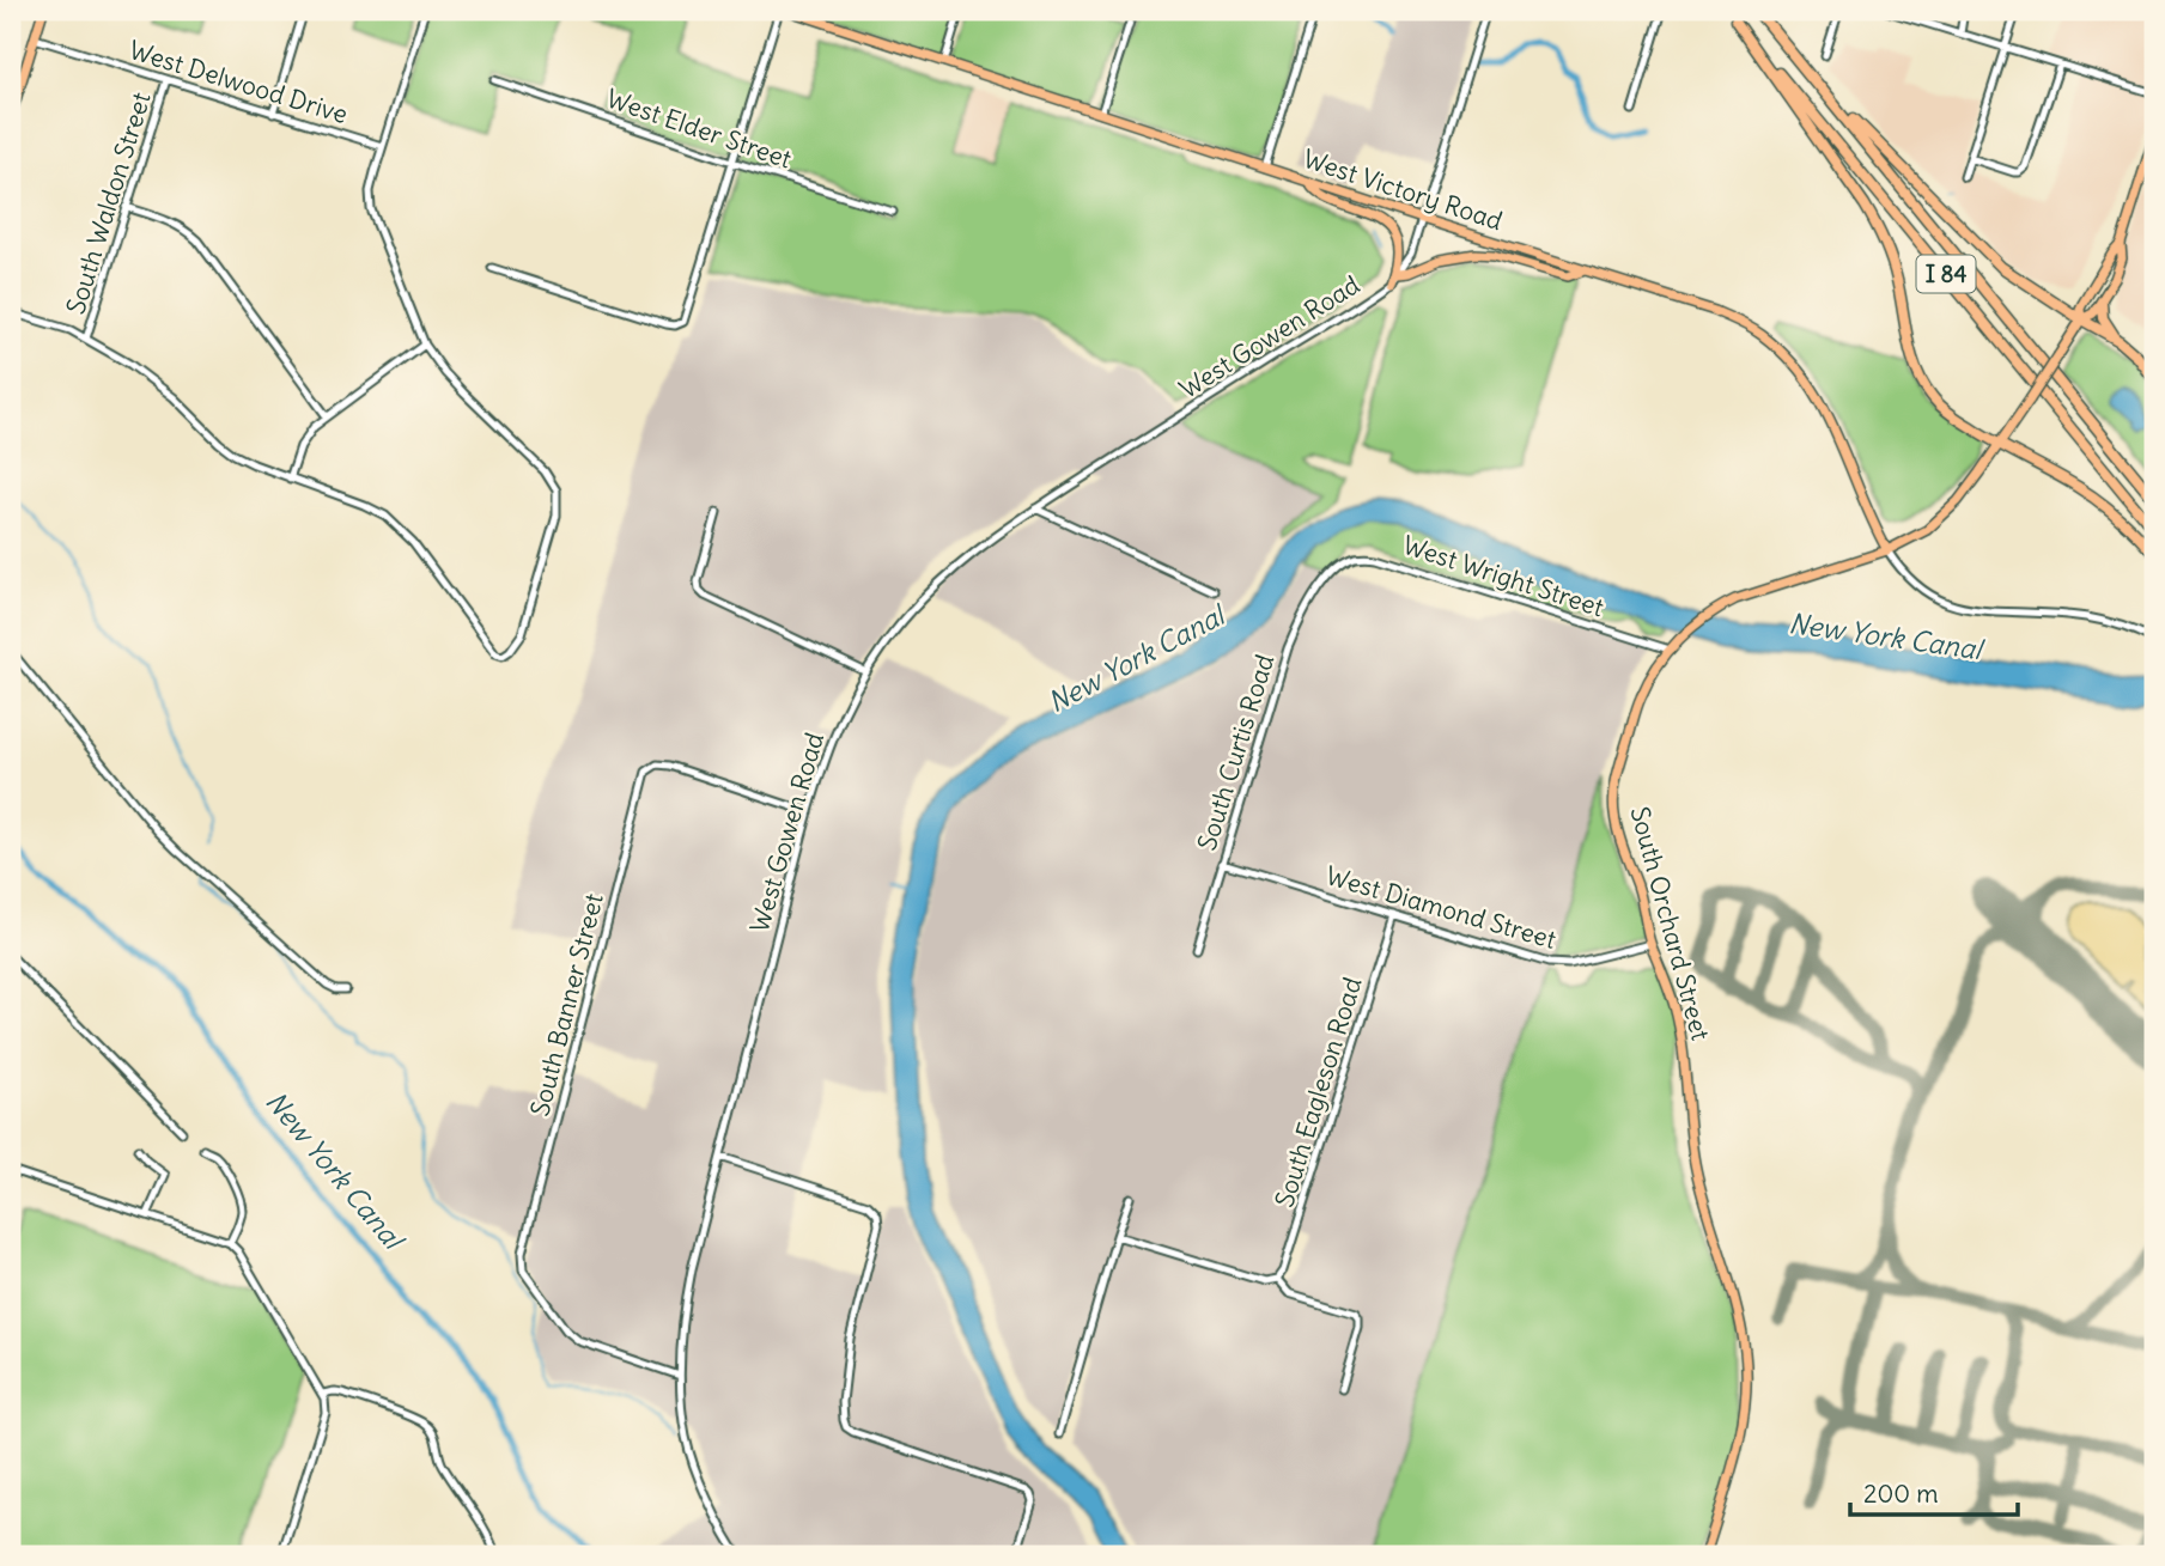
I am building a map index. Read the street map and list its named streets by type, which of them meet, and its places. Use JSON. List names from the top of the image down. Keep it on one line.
{"streets":{"highway":["I 84"],"main road":["West Victory Road","South Orchard Street"],"street":["West Delwood Drive","West Elder Street","South Waldon Street","West Gowen Road","West Wright Street","South Curtis Road","West Diamond Street","South Banner Street","South Eagleson Road"]},"crossings":[["West Delwood Drive","South Waldon Street"],["West Victory Road","South Orchard Street"],["West Gowen Road","South Banner Street"],["West Wright Street","South Curtis Road"],["West Wright Street","South Orchard Street"],["South Curtis Road","West Diamond Street"],["West Diamond Street","South Orchard Street"],["West Diamond Street","South Eagleson Road"]],"water":["New York Canal"],"scale_bar":"200 m"}
